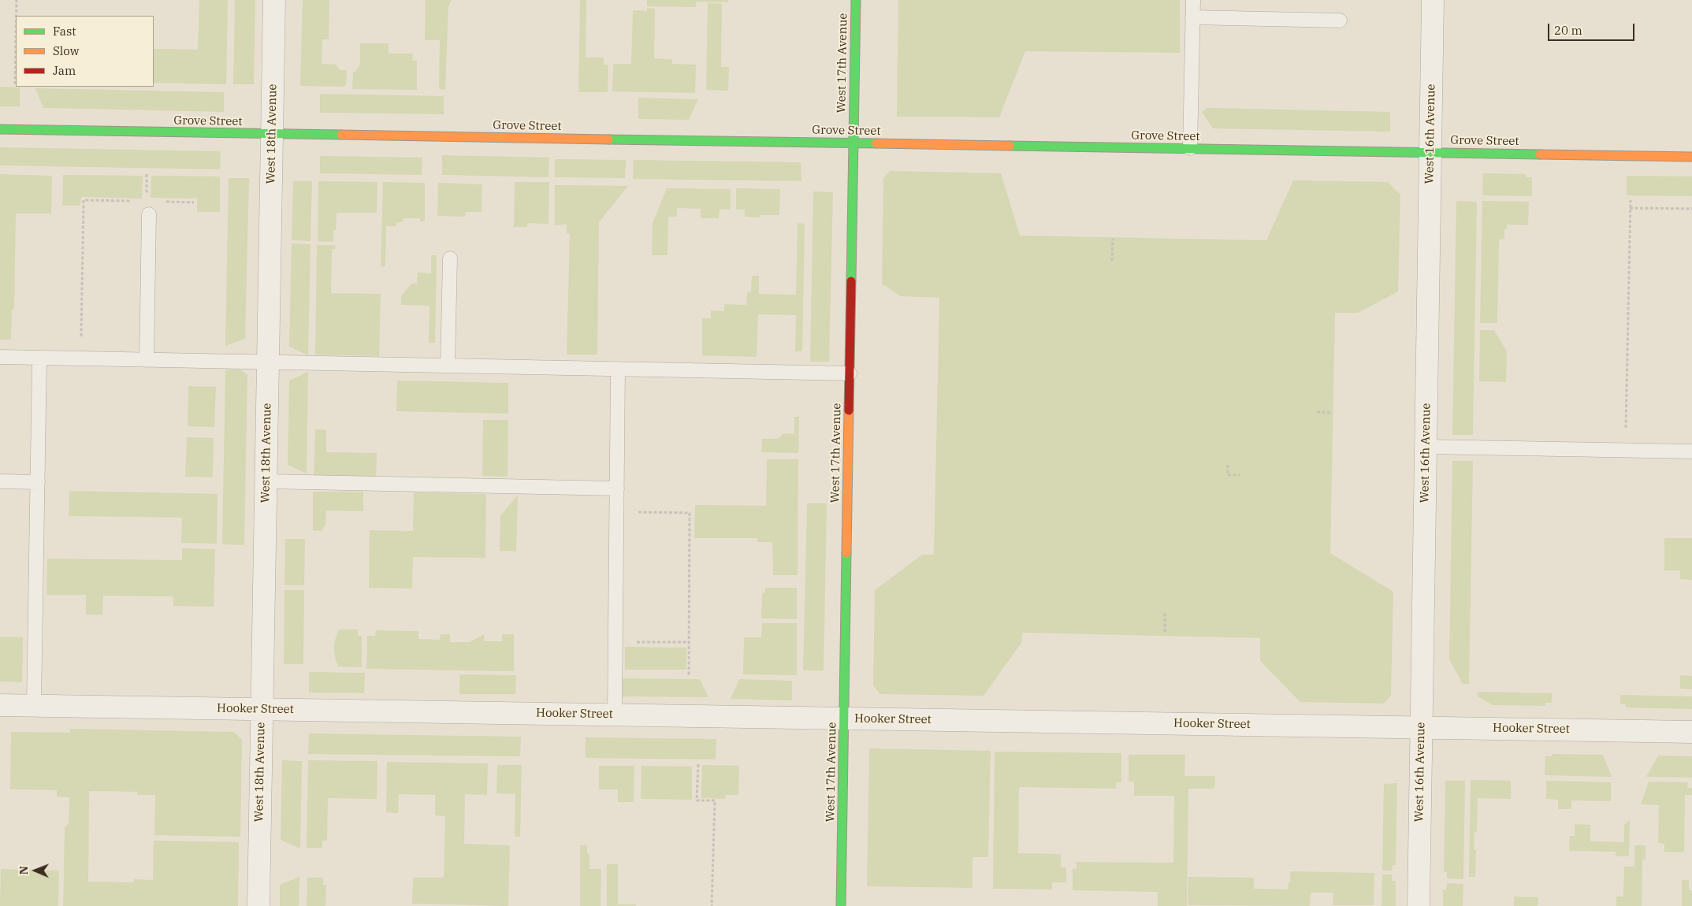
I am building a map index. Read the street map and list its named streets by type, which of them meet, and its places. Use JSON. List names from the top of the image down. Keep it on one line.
{"streets":{"street":["West 17th Avenue","Grove Street","West 18th Avenue","West 16th Avenue","Hooker Street"]},"crossings":[["West 17th Avenue","Grove Street"],["West 17th Avenue","Hooker Street"],["Grove Street","West 18th Avenue"],["Grove Street","West 16th Avenue"],["West 18th Avenue","Hooker Street"],["West 16th Avenue","Hooker Street"]],"legend":["Fast","Slow","Jam"],"scale_bar":"20 m","north":"left"}
